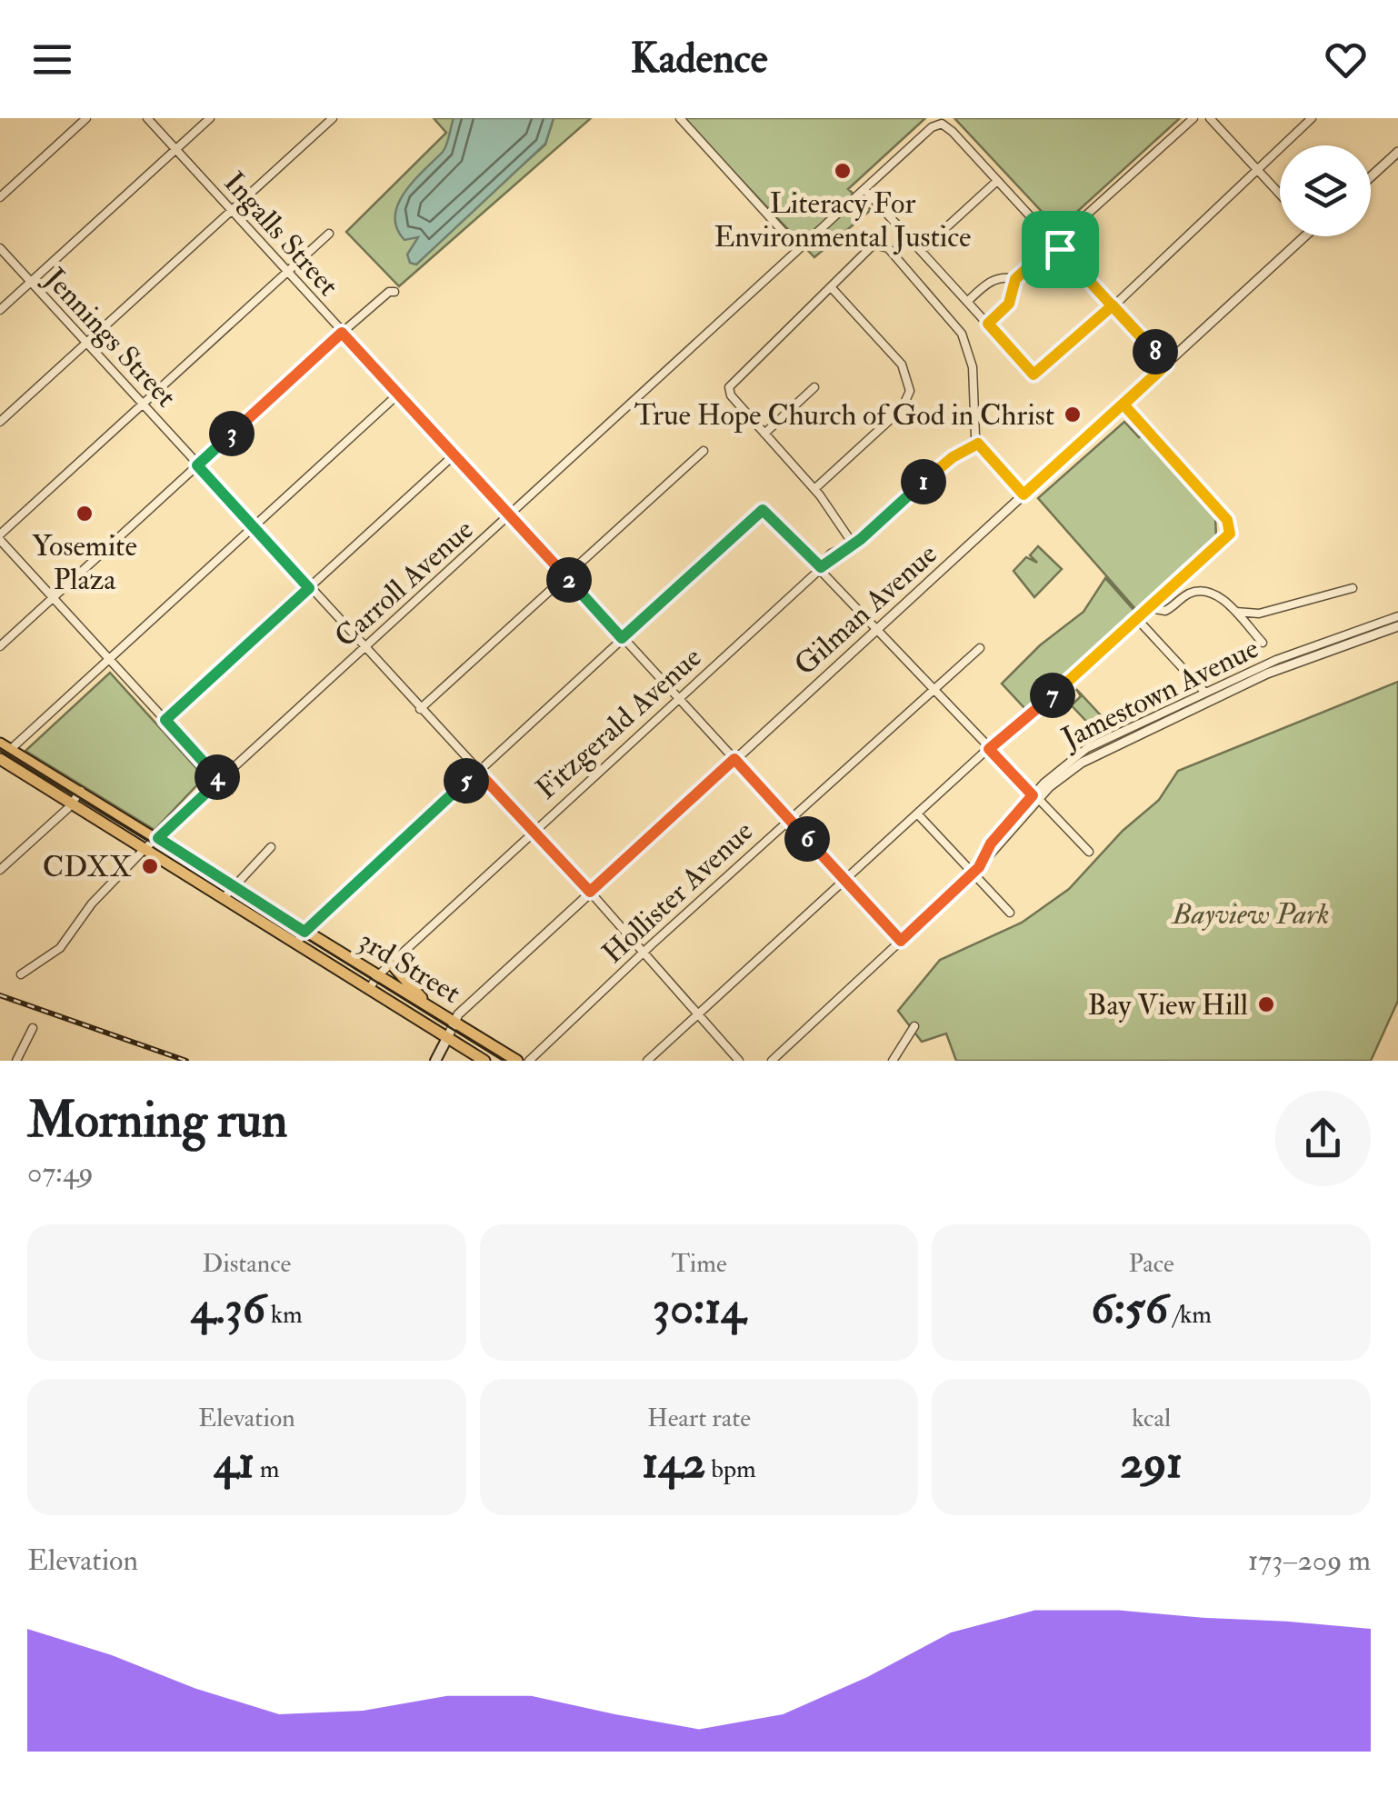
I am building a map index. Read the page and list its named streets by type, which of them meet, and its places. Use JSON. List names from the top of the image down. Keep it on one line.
{"streets":{"main road":["3rd Street"],"street":["Ingalls Street","Jennings Street","Carroll Avenue","Gilman Avenue","Jamestown Avenue","Fitzgerald Avenue","Hollister Avenue"]},"crossings":[["Ingalls Street","Carroll Avenue"],["Ingalls Street","Gilman Avenue"],["Ingalls Street","Jamestown Avenue"],["Ingalls Street","Fitzgerald Avenue"],["Ingalls Street","Hollister Avenue"],["Jennings Street","Carroll Avenue"],["Jennings Street","Gilman Avenue"],["Jennings Street","Fitzgerald Avenue"],["Jennings Street","Hollister Avenue"],["Carroll Avenue","3rd Street"],["Gilman Avenue","3rd Street"],["Fitzgerald Avenue","3rd Street"]],"parks":["Bayview Park"],"places":["Literacy For Environmental Justice","True Hope Church of God in Christ","Yosemite Plaza","CDXX","Bay View Hill"],"page":{"header":"Kadence","pins":["8","3","1","2","7","4","5","6"],"heading":["Morning run","07:49"],"stats":[["Distance","4.36 km"],["Time","30:14"],["Pace","6:56 /km"],["Elevation","41 m"],["Heart rate","142 bpm"],["kcal","291"]],"chart":["Elevation","173–209 m"]}}
